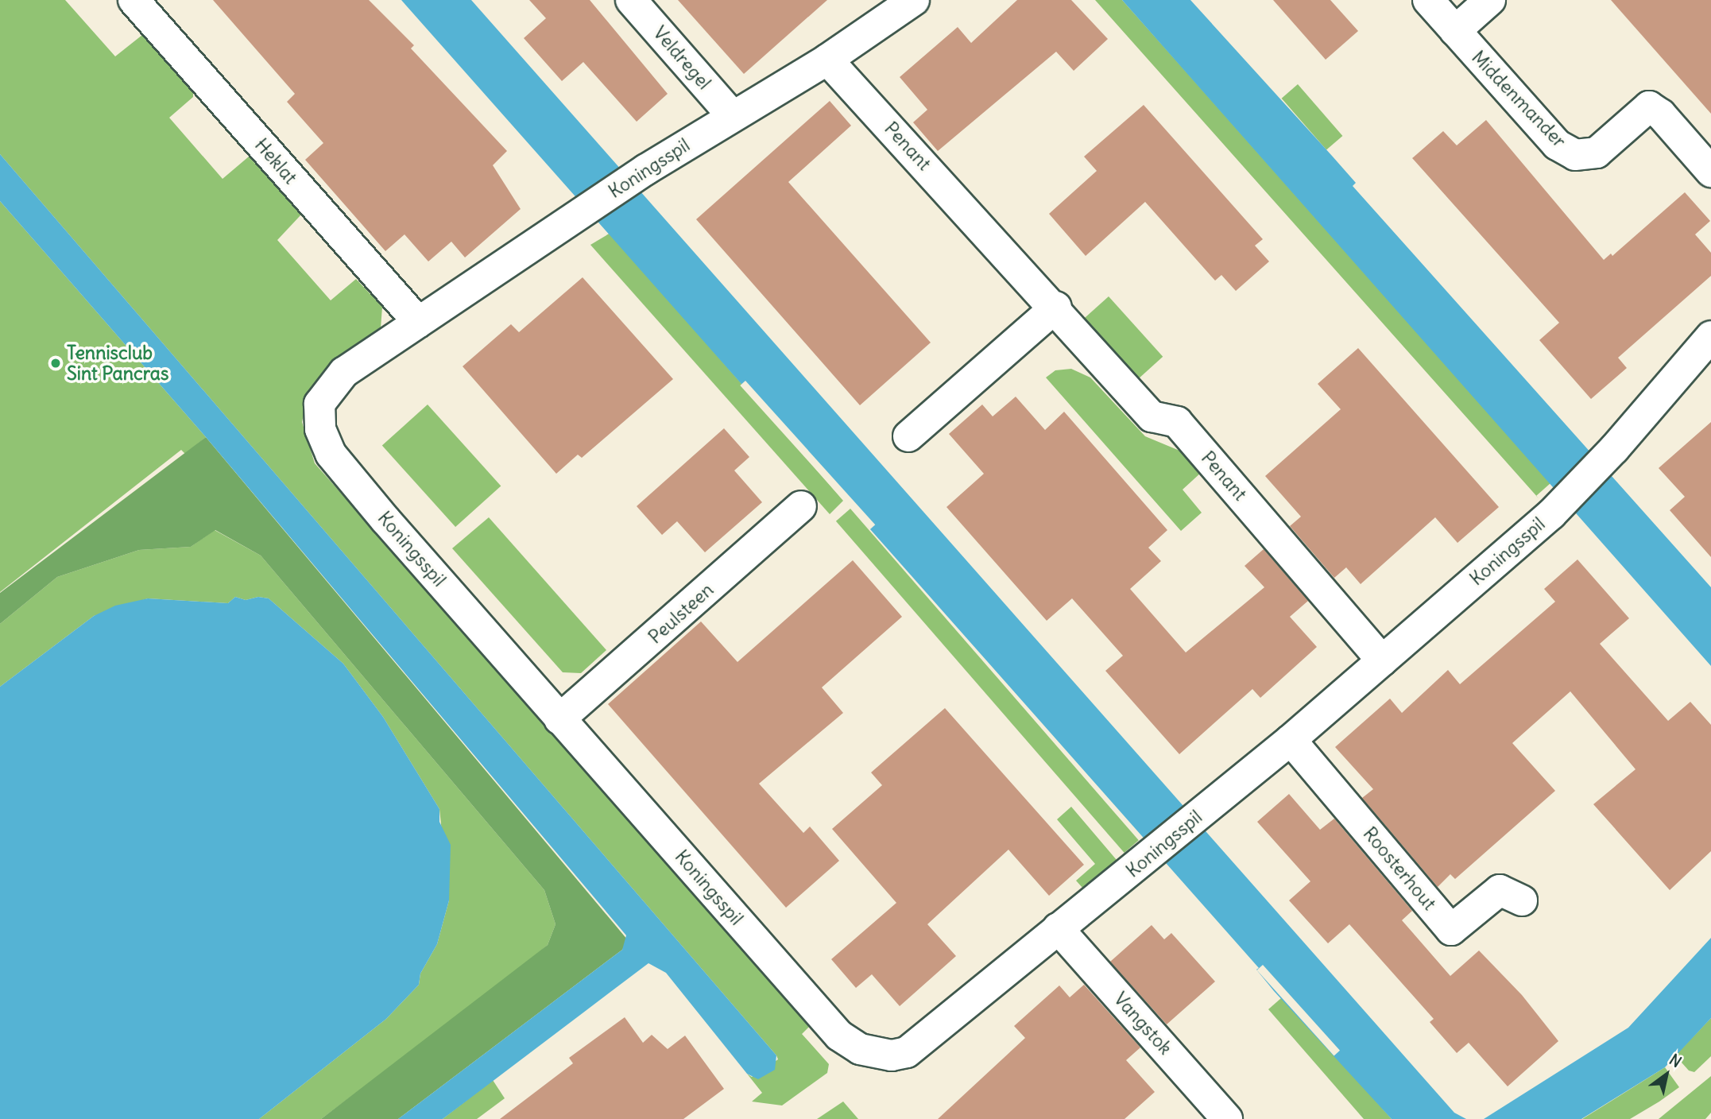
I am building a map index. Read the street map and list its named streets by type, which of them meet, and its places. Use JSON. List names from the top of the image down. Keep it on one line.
{"streets":{"street":["Veldregel","Middenmander","Penant","Heklat","Koningsspil","Peulsteen","Roosterhout","Vangstok"]},"crossings":[["Veldregel","Koningsspil"],["Penant","Koningsspil"],["Heklat","Koningsspil"],["Koningsspil","Peulsteen"],["Koningsspil","Roosterhout"],["Koningsspil","Vangstok"]],"places":["Tennisclub Sint Pancras"],"north":"top right"}
